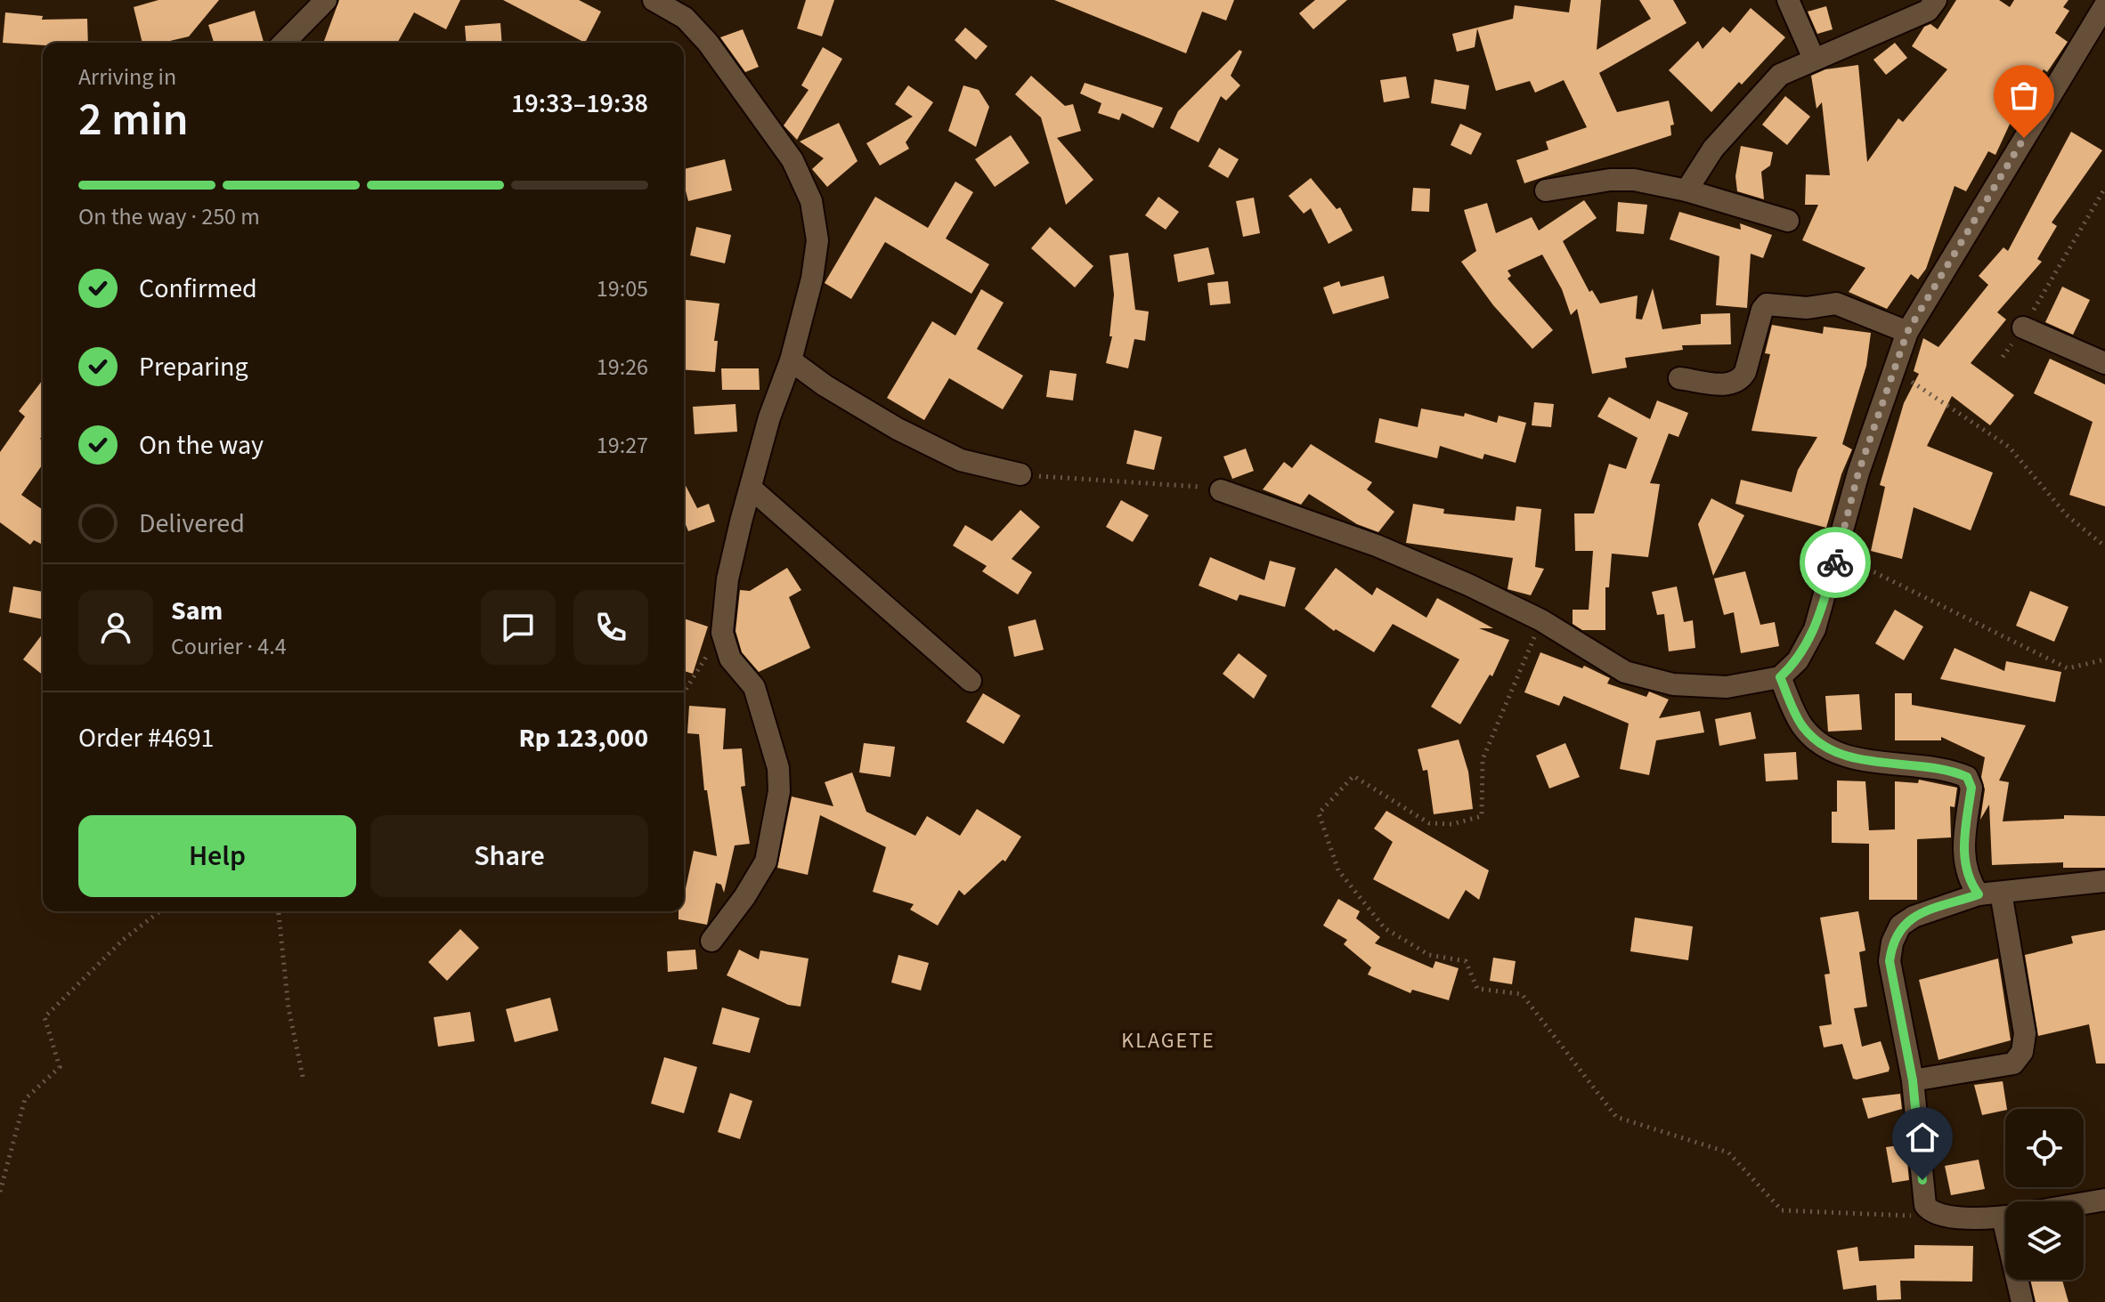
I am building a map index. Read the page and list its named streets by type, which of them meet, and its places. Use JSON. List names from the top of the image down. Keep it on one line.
{"districts":["KLAGETE"],"page":{"heading":["2 min","Arriving in","19:33–19:38"],"panel":["Sam","Courier · 4.4","Order #4691","Rp 123,000"],"bar":"On the way · 250 m","list":[["Confirmed","19:05"],["Preparing","19:26"],["On the way","19:27"],"Delivered"],"buttons":["Help","Share"]}}
